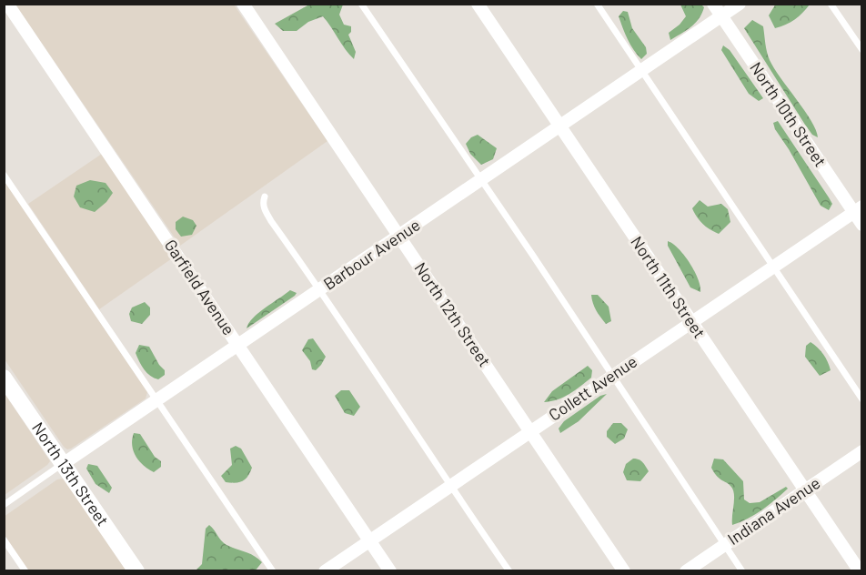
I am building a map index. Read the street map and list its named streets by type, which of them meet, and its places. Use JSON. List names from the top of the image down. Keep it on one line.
{"streets":{"street":["North 10th Street","Barbour Avenue","Garfield Avenue","North 11th Street","North 12th Street","Collett Avenue","North 13th Street","Indiana Avenue"]},"crossings":[["North 10th Street","Barbour Avenue"],["North 10th Street","Collett Avenue"],["Barbour Avenue","Garfield Avenue"],["Barbour Avenue","North 11th Street"],["Barbour Avenue","North 12th Street"],["Barbour Avenue","North 13th Street"],["Garfield Avenue","Collett Avenue"],["North 11th Street","Collett Avenue"],["North 11th Street","Indiana Avenue"],["North 12th Street","Collett Avenue"]]}
